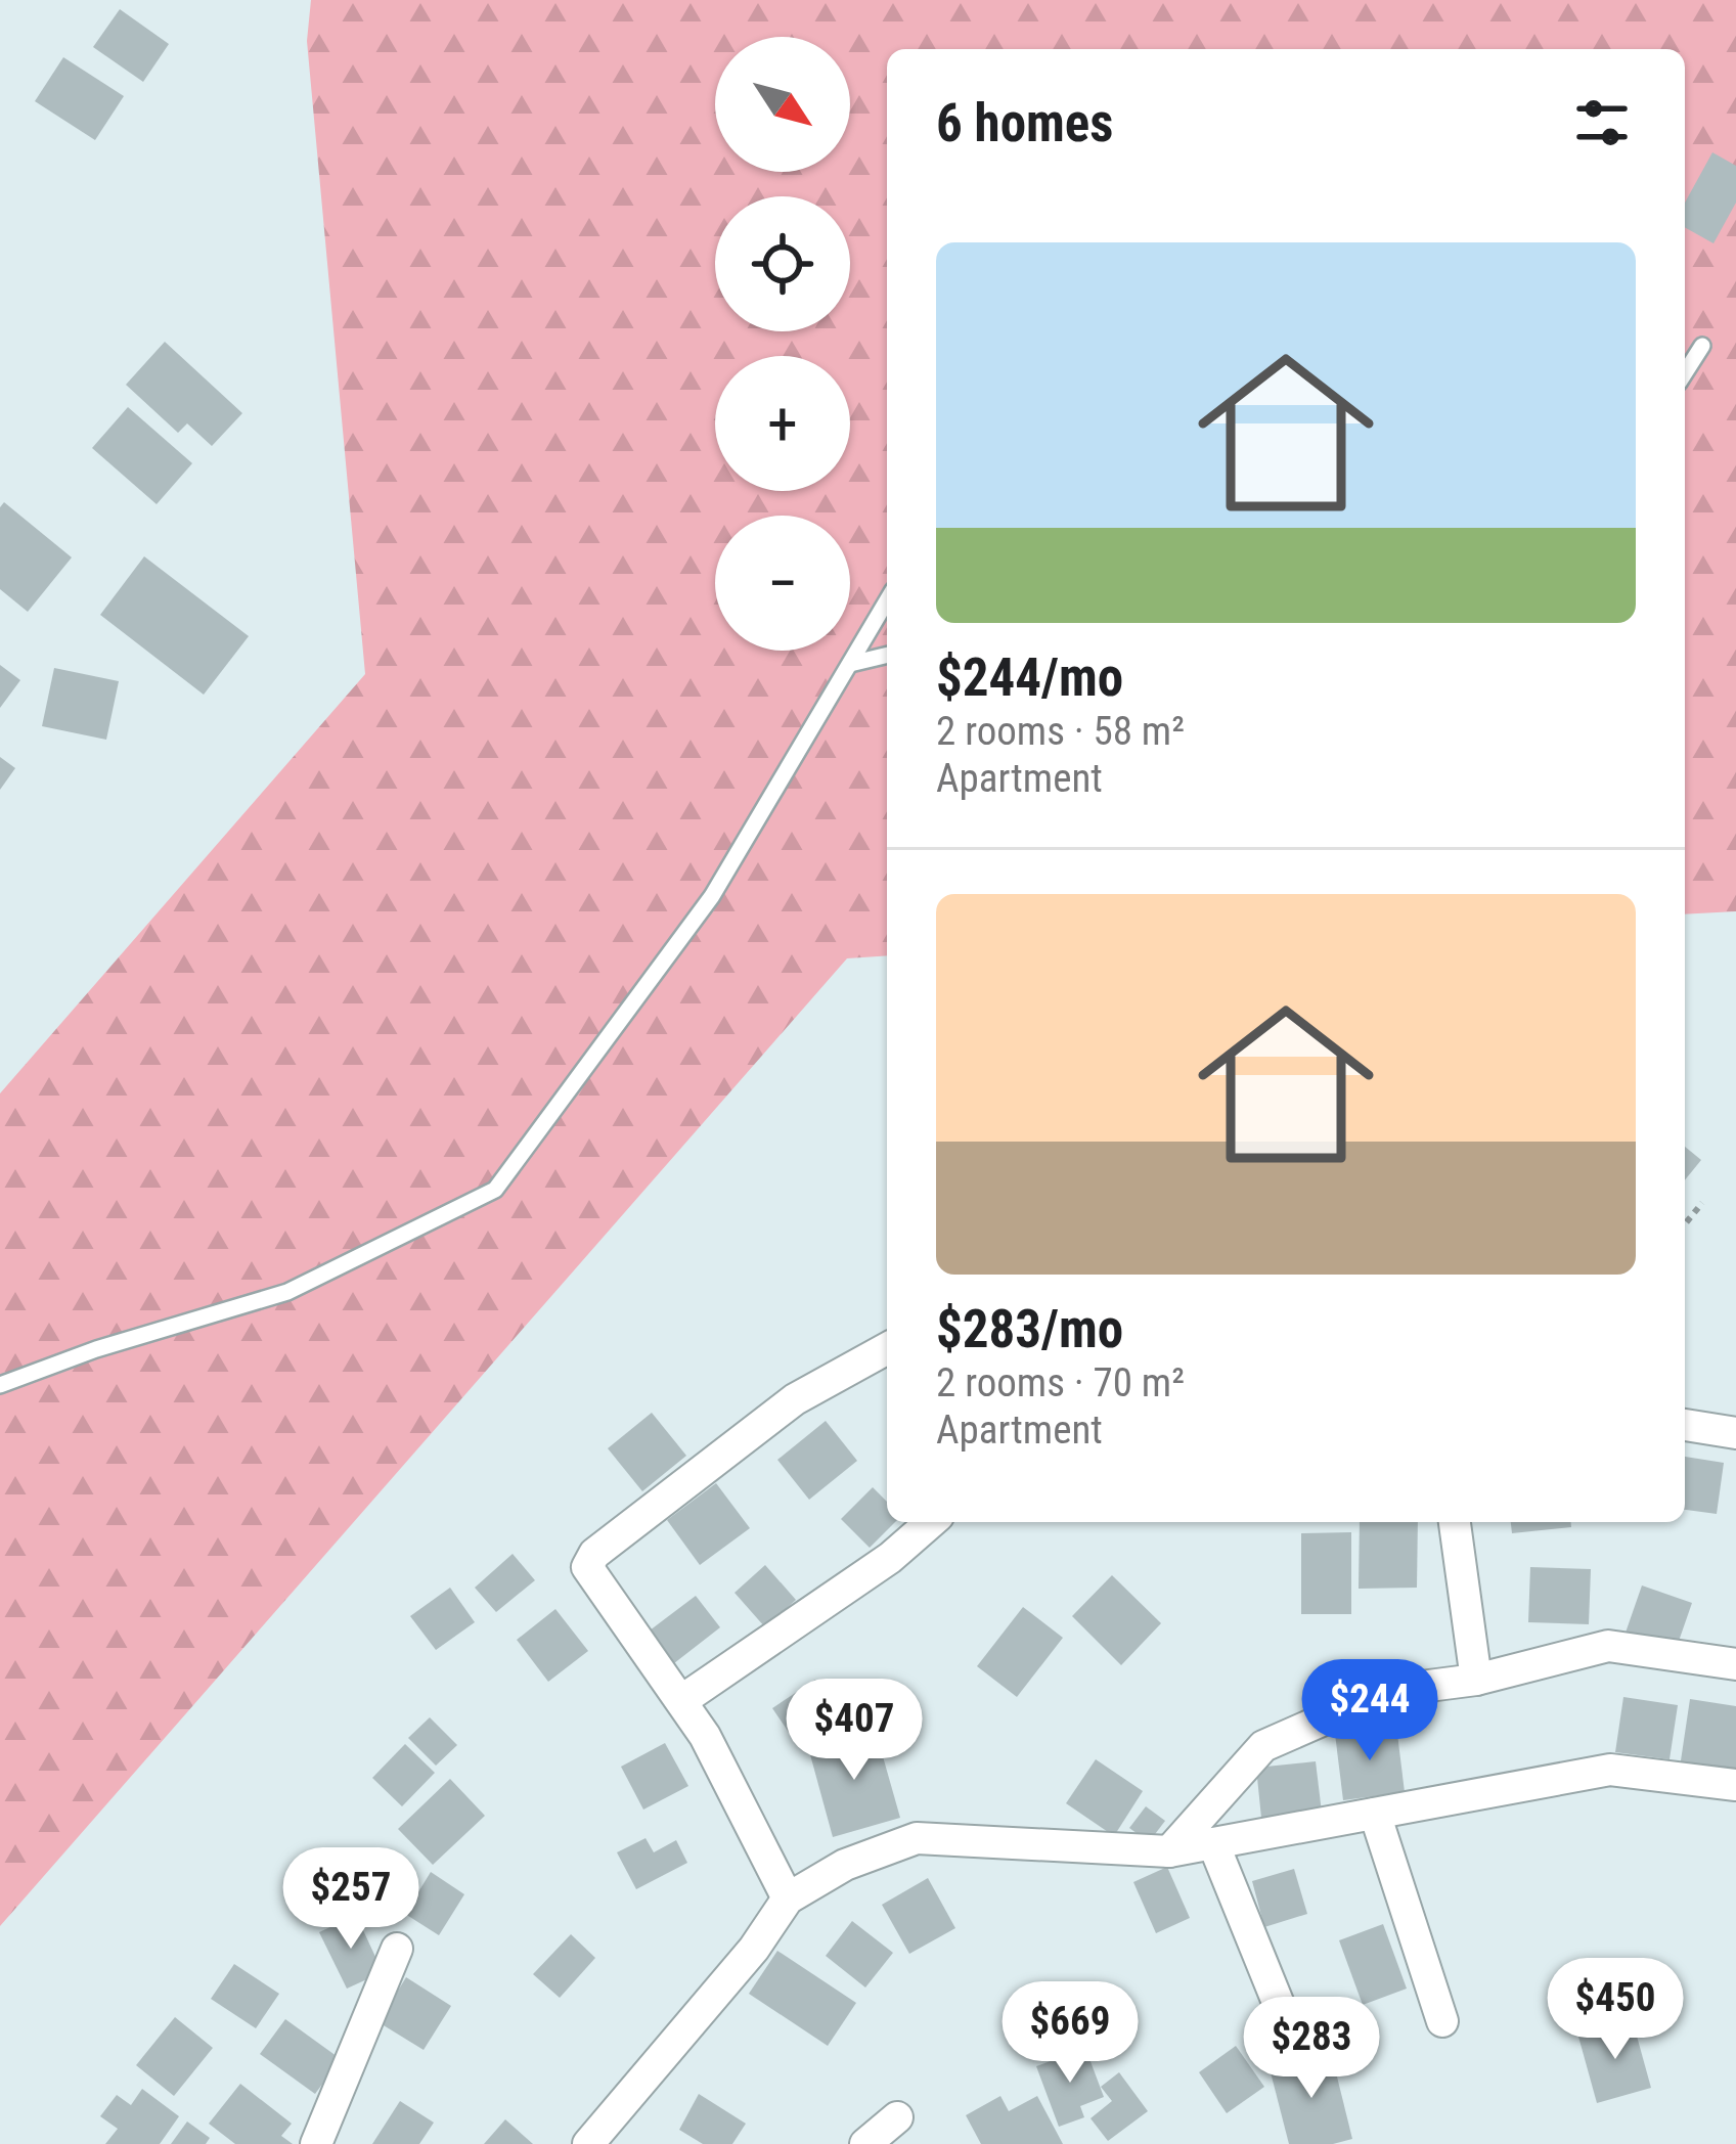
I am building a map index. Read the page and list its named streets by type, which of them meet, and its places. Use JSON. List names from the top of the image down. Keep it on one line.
{"north":"bottom right","page":{"map_buttons":["+","−"],"heading":"6 homes","list":[{"name":"$244/mo","note":"2 rooms · 58 m² · Apartment"},{"name":"$283/mo","note":"2 rooms · 70 m² · Apartment"}],"price":["$244","$407","$257","$450","$669","$283"]}}
